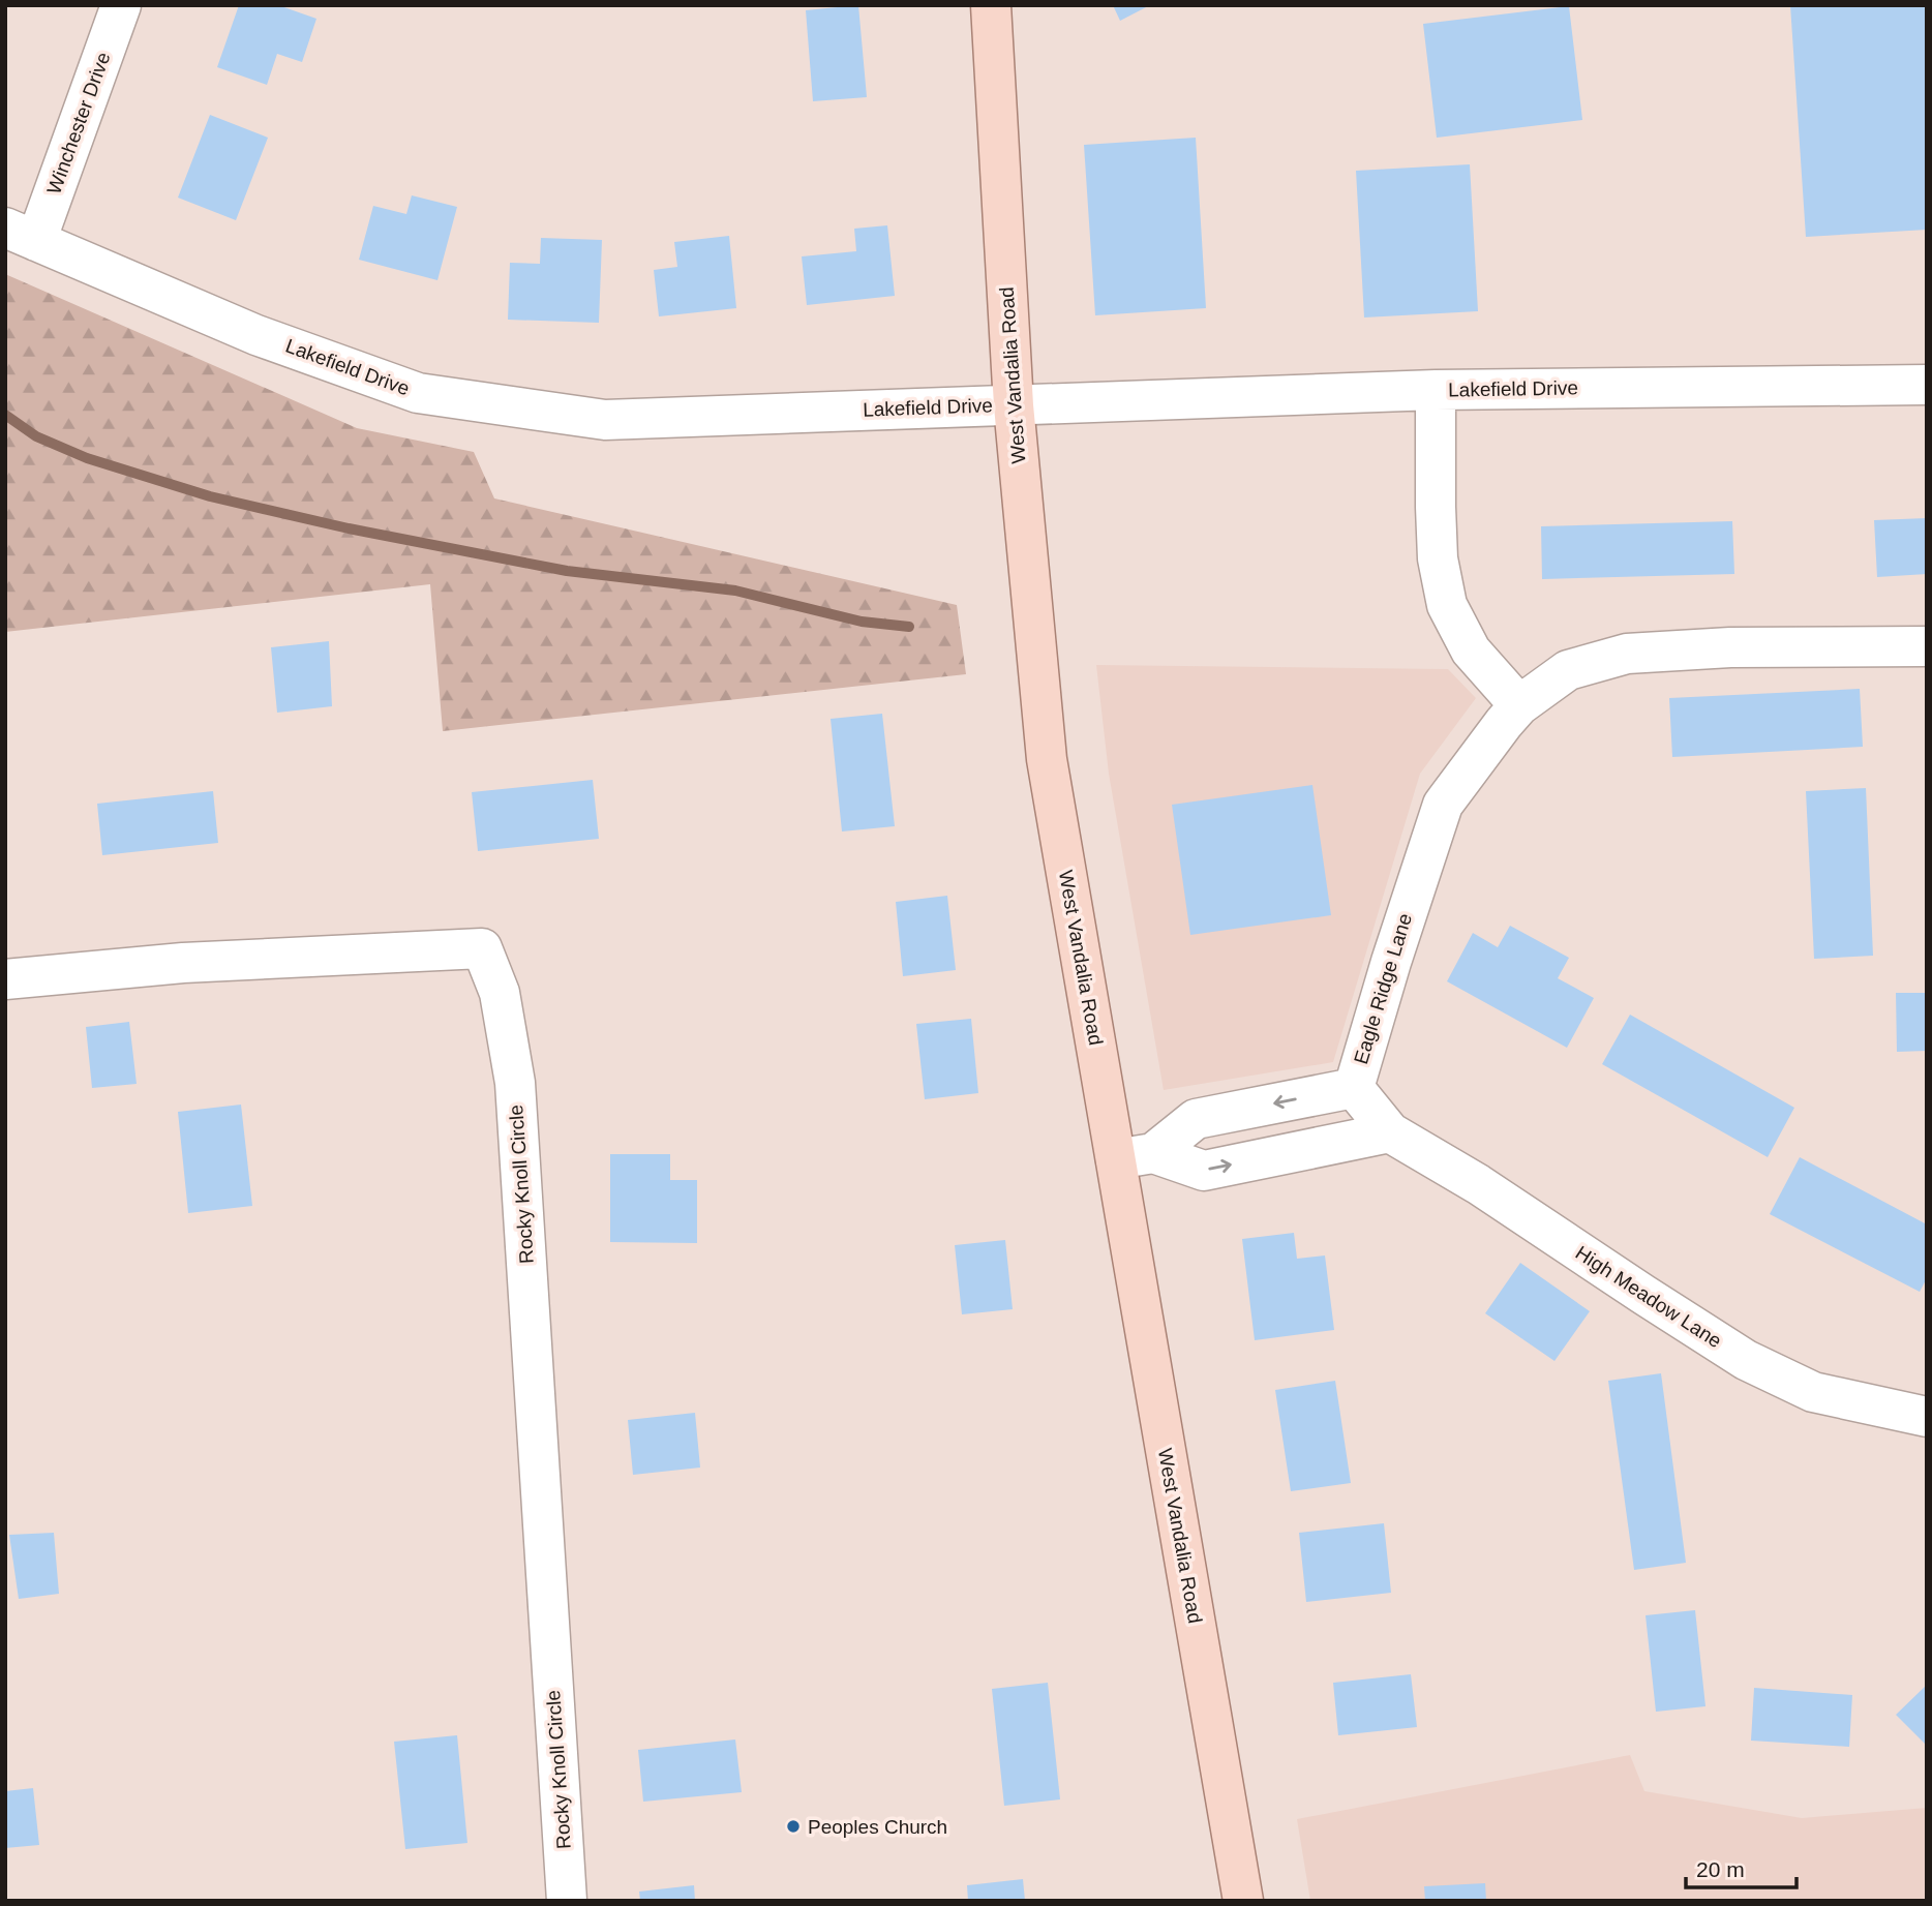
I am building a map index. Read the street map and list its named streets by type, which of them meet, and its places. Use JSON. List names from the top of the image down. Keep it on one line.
{"streets":{"main road":["West Vandalia Road"],"street":["Winchester Drive","Lakefield Drive","Eagle Ridge Lane","Rocky Knoll Circle","High Meadow Lane"]},"crossings":[["Winchester Drive","Lakefield Drive"],["Lakefield Drive","West Vandalia Road"],["West Vandalia Road","Eagle Ridge Lane"],["Eagle Ridge Lane","High Meadow Lane"]],"places":["Peoples Church"],"scale_bar":"20 m"}
